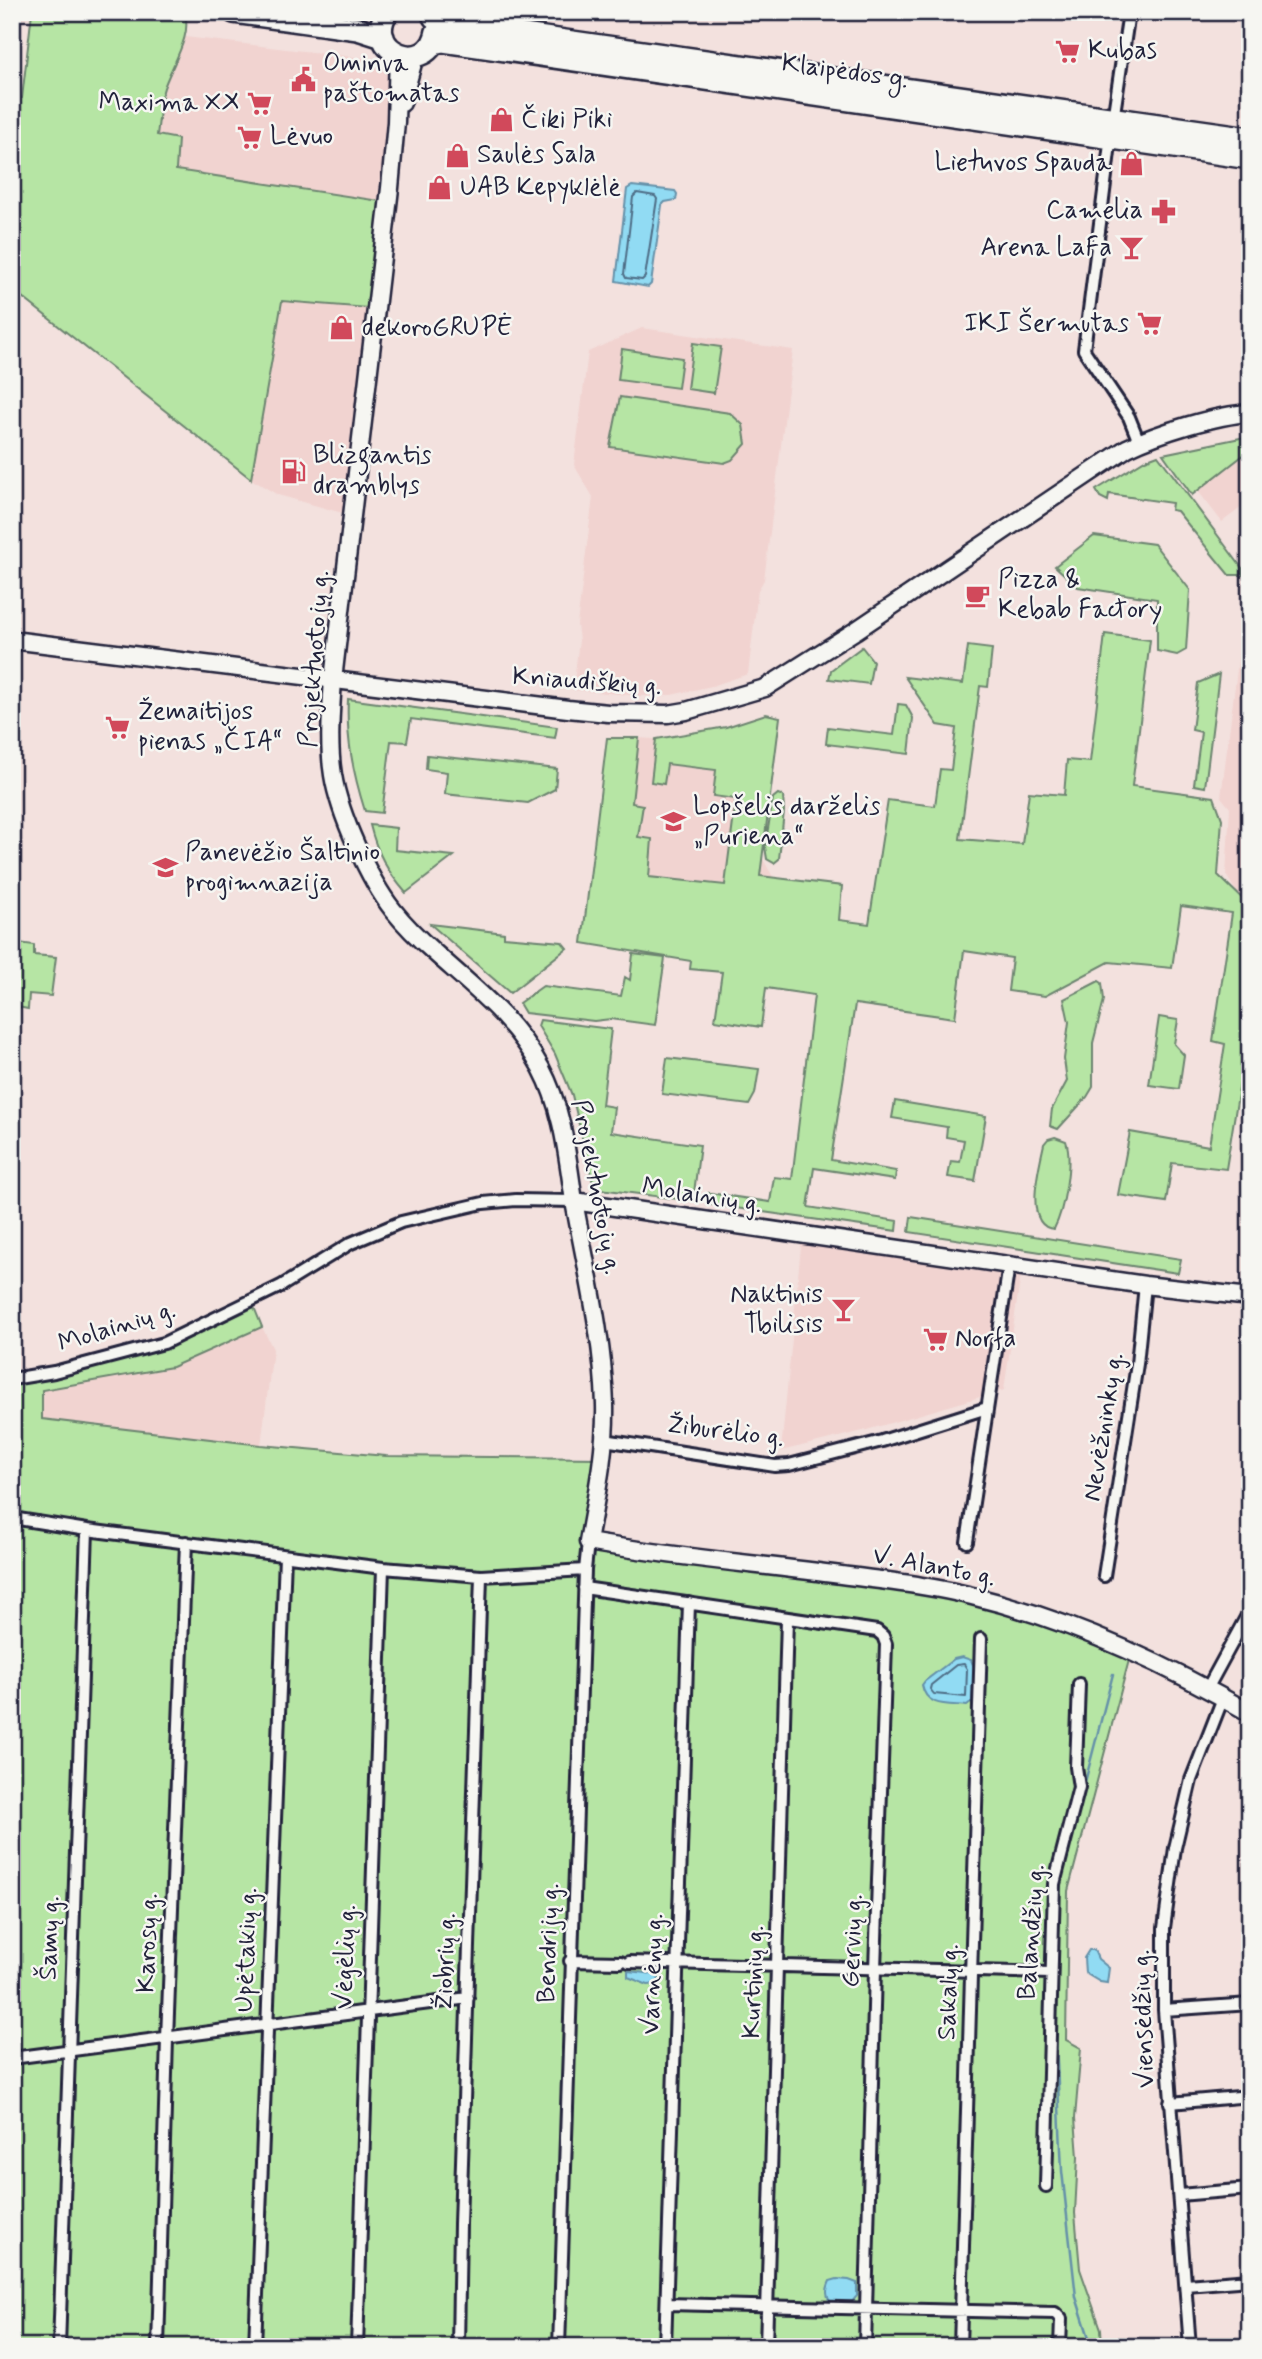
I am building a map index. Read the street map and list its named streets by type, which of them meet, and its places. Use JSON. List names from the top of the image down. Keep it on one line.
{"streets":{"highway":["Klaipėdos g."],"main road":["Projektuotojų g.","Kniaudiškių g.","Molainių g.","V. Alanto g."],"street":["Nevėžninkų g.","Žiburėlio g.","Balandžių g.","Šamų g.","Gervių g.","Karosų g.","Bendrijų g.","Upėtakių g.","Vėgėlių g.","Žiobrių g.","Varnėnų g.","Kurtinių g.","Sakalų g.","Viensėdžių g."]},"crossings":[["Projektuotojų g.","Kniaudiškių g."],["Projektuotojų g.","Molainių g."],["Projektuotojų g.","Žiburėlio g."],["Projektuotojų g.","V. Alanto g."],["Projektuotojų g.","Bendrijų g."],["Molainių g.","Nevėžninkų g."],["V. Alanto g.","Bendrijų g."],["V. Alanto g.","Viensėdžių g."],["Gervių g.","Bendrijų g."],["Gervių g.","Varnėnų g."],["Gervių g.","Kurtinių g."]],"places":{"supermarket":["Kubas","Maxima XX","Lėvuo","IKI Šermutas","Žemaitijos pienas „ČIA“","Norfa"],"public building":["Ominva paštomatas"],"shop":["Čiki Piki","Saulės Sala","Lietuvos Spauda","UAB Kepyklėlė","dekoroGRUPĖ"],"pharmacy":["Camelia"],"bar":["Arena LaFa","Naktinis Tbilisis"],"fuel station":["Blizgantis dramblys"],"cafe":["Pizza & Kebab Factory"],"school or university":["Lopšelis darželis „Puriena“","Panevėžio Šaltinio progimnazija"]}}
